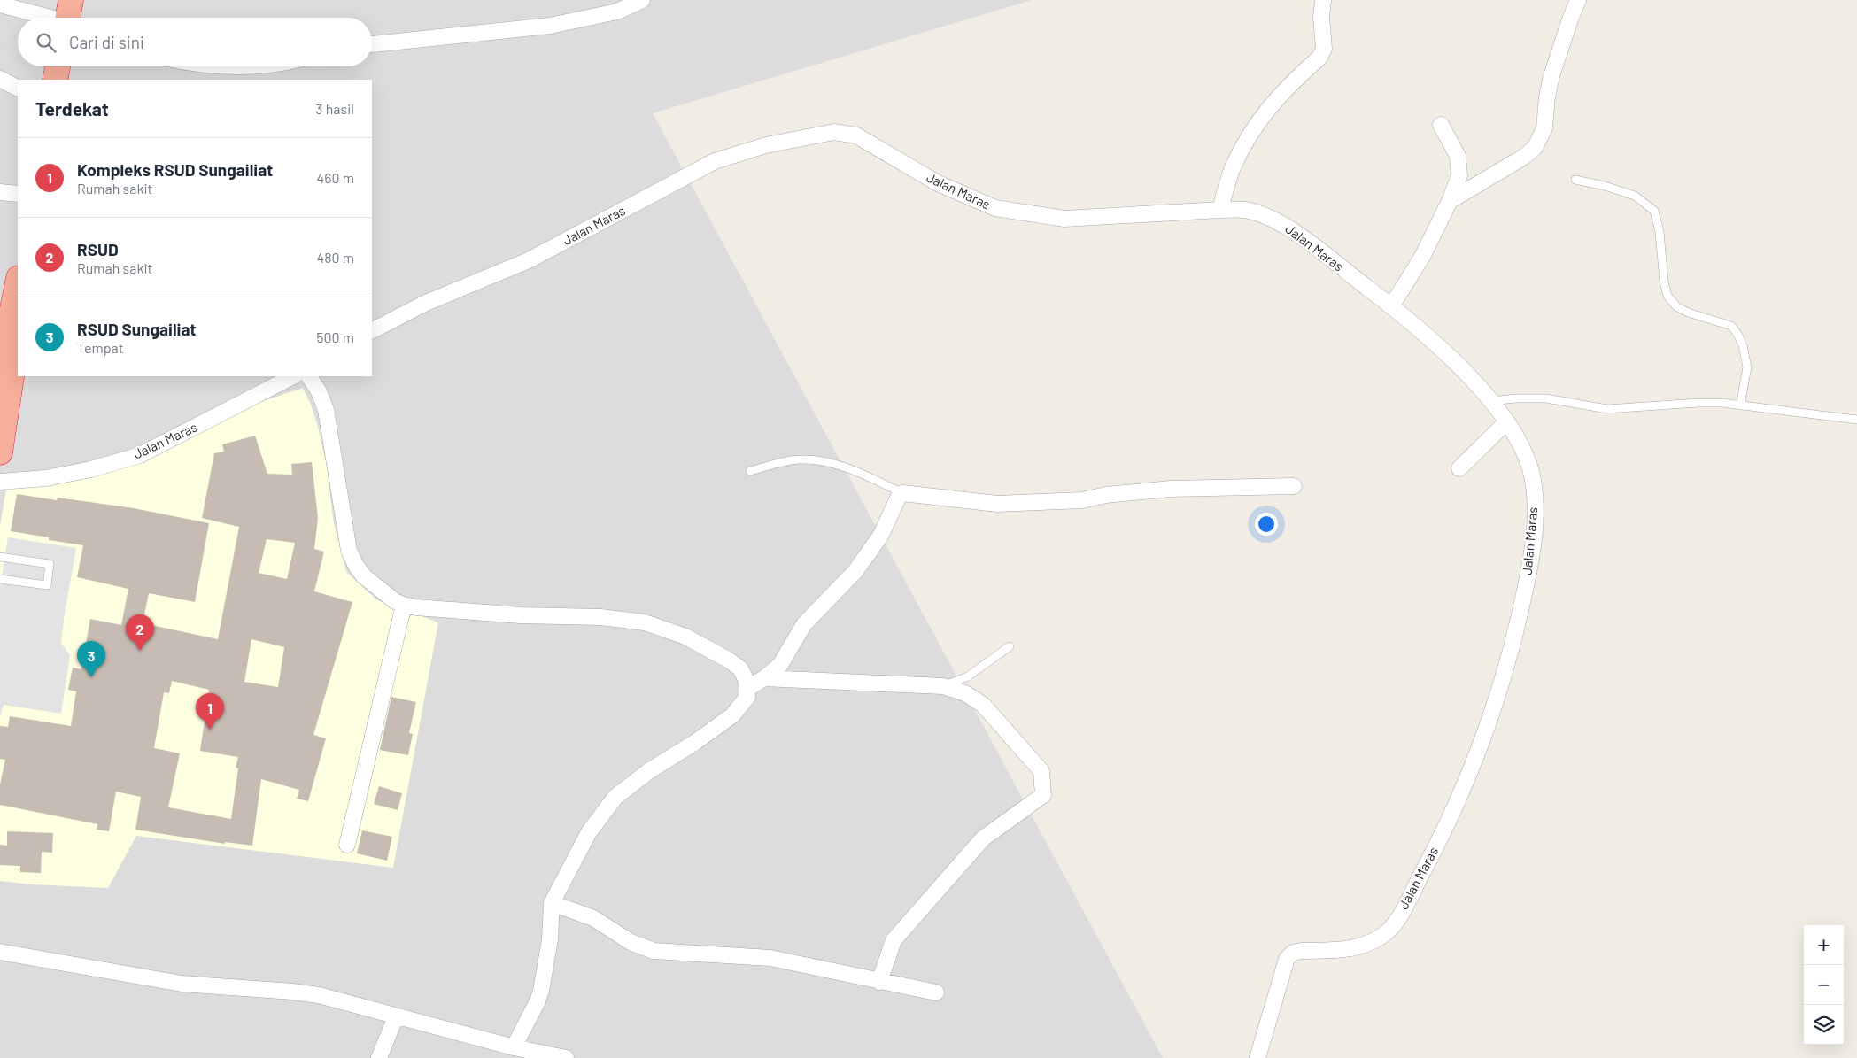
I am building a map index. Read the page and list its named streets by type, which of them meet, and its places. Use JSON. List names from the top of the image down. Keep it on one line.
{"streets":{"street":["Jalan Maras"]},"page":{"search":"Cari di sini","heading":["Terdekat","3 hasil"],"list":[{"mark":"1","name":"Kompleks RSUD Sungailiat","note":"Rumah sakit","value":"460 m"},{"mark":"2","name":"RSUD","note":"Rumah sakit","value":"480 m"},{"mark":"3","name":"RSUD Sungailiat","note":"Tempat","value":"500 m"}],"pins":["2","3","1"],"map_buttons":["+","−"]}}
